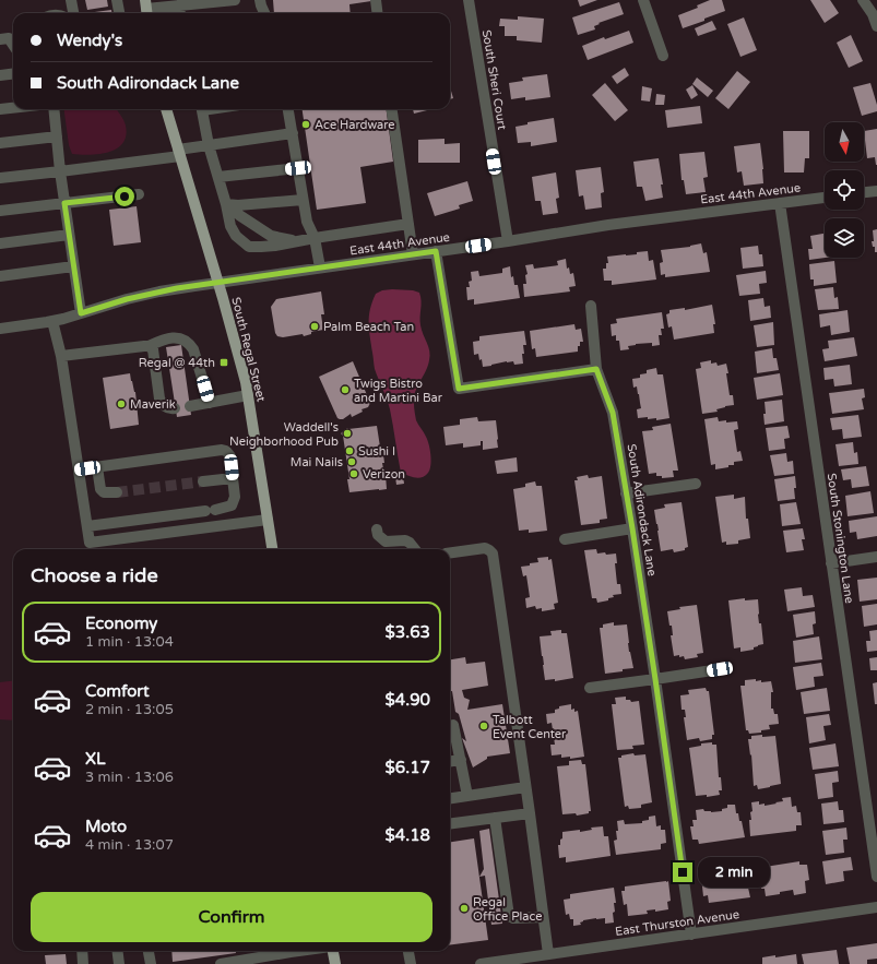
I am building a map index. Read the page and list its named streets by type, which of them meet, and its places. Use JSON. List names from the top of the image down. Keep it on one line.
{"streets":{"main road":["South Regal Street"],"street":["South Sheri Court","East 44th Avenue","South Adirondack Lane","South Stonington Lane","East Thurston Avenue"]},"crossings":[["South Sheri Court","East 44th Avenue"],["East 44th Avenue","South Regal Street"],["East 44th Avenue","South Stonington Lane"],["South Adirondack Lane","East Thurston Avenue"]],"places":{"other":["Ace Hardware","Palm Beach Tan","Twigs Bistro and Martini Bar","Maverik","Waddell's Neighborhood Pub","Sushi I","Mai Nails","Verizon","Talbott Event Center","Regal Office Place"],"transit":["Regal @ 44th"]},"north":"bottom","page":{"banner":["Wendy's","South Adirondack Lane"],"heading":"Choose a ride","list":[{"name":"Economy","note":"1 min · 13:04","value":"$3.63"},{"name":"Comfort","note":"2 min · 13:05","value":"$4.90"},{"name":"XL","note":"3 min · 13:06","value":"$6.17"},{"name":"Moto","note":"4 min · 13:07","value":"$4.18"}],"bubble":"2 min","buttons":"Confirm"}}
